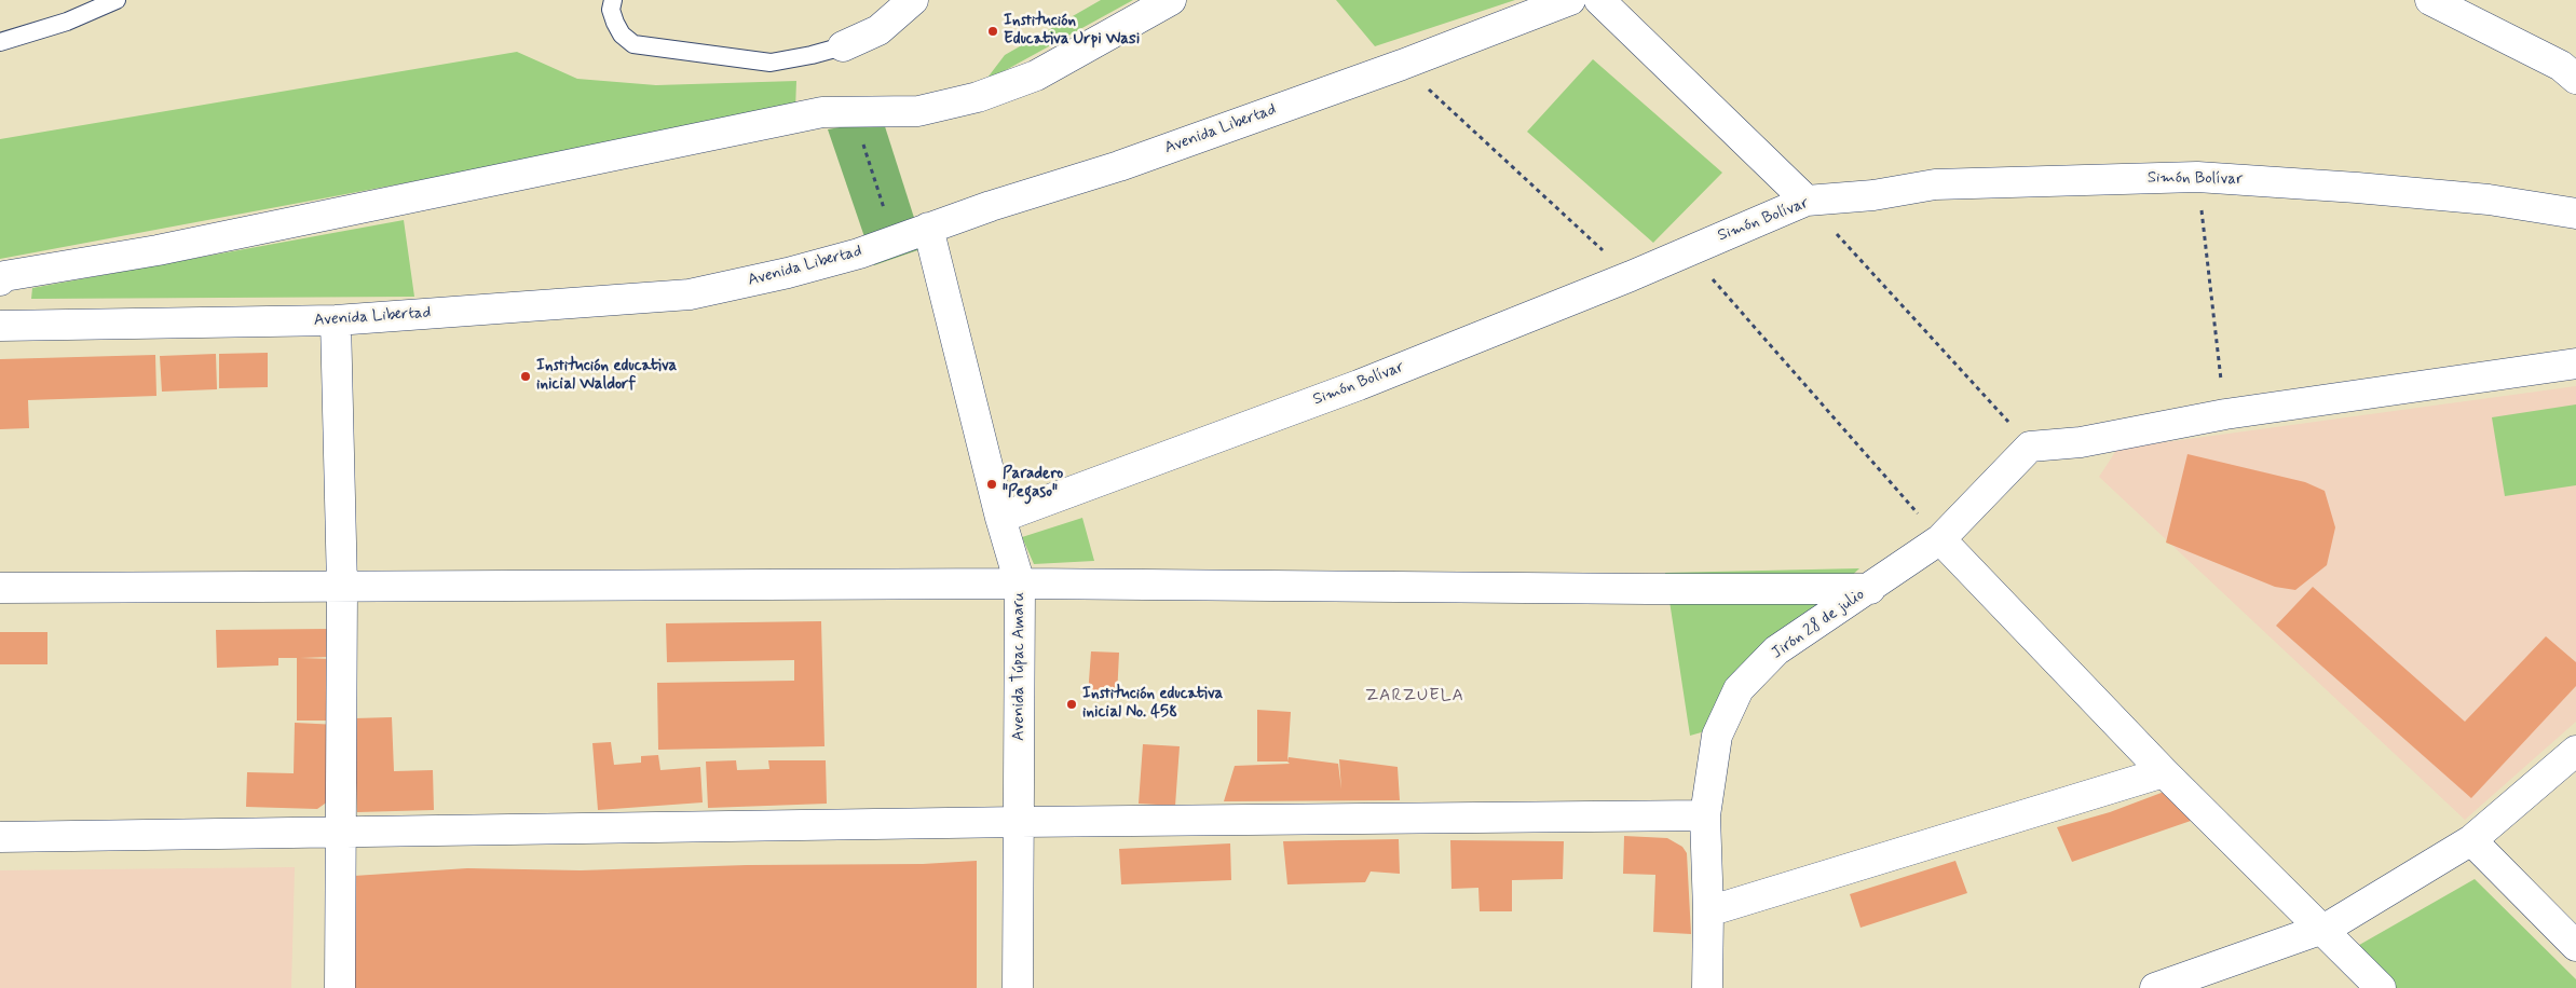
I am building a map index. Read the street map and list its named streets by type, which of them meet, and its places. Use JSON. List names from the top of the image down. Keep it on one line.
{"streets":{"street":["Avenida Libertad","Simón Bolívar","Jirón 28 de julio","Avenida Túpac Amaru"]},"crossings":[["Avenida Libertad","Avenida Túpac Amaru"],["Simón Bolívar","Avenida Túpac Amaru"]],"districts":["ZARZUELA"],"places":["Institución Educativa Urpi Wasi","Institución educativa inicial Waldorf","Paradero \"Pegaso\"","Institución educativa inicial No. 458"]}
